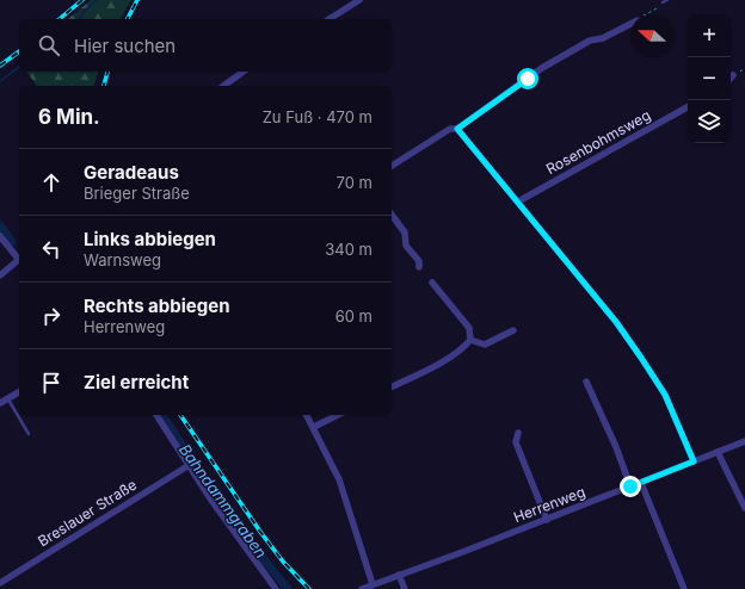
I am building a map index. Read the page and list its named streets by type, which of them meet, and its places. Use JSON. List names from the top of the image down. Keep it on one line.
{"streets":{"street":["Rosenbohmsweg","Herrenweg","Breslauer Straße"]},"water":["Bahndammgraben"],"north":"left","page":{"map_buttons":["+","−"],"search":"Hier suchen","heading":["6 Min.","Zu Fuß · 470 m"],"list":[["Geradeaus","Brieger Straße","70 m"],["Links abbiegen","Warnsweg","340 m"],["Rechts abbiegen","Herrenweg","60 m"],"Ziel erreicht"]}}
